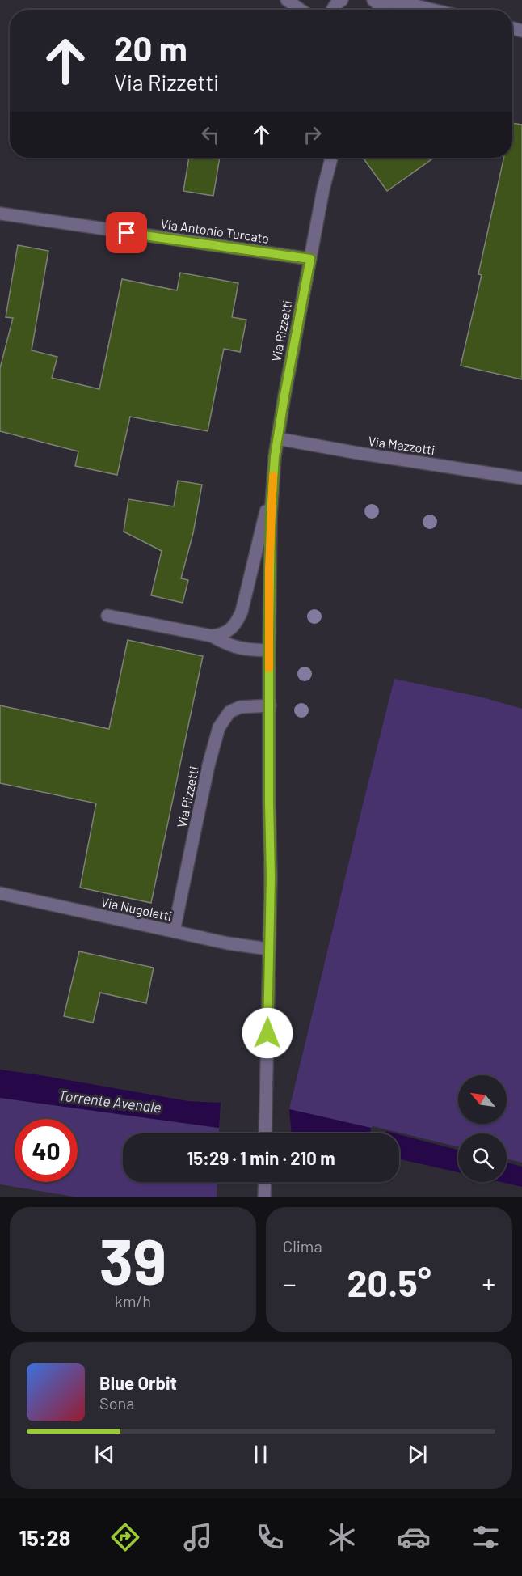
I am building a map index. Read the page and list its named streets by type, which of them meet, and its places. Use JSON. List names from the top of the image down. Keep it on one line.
{"streets":{"street":["Via Antonio Turcato","Via Rizzetti","Via Mazzotti","Via Nugoletti"]},"crossings":[["Via Antonio Turcato","Via Rizzetti"],["Via Rizzetti","Via Mazzotti"],["Via Rizzetti","Via Nugoletti"]],"water":["Torrente Avenale"],"north":"top left","page":{"turn":["20 m","Via Rizzetti"],"limit":"40","trip":"15:29 · 1 min · 210 m","tile":[["39","km/h"],"Clima"],"heat":["−","20.5°","+"],"song":["Blue Orbit","Sona"],"tabs":"15:28"}}
